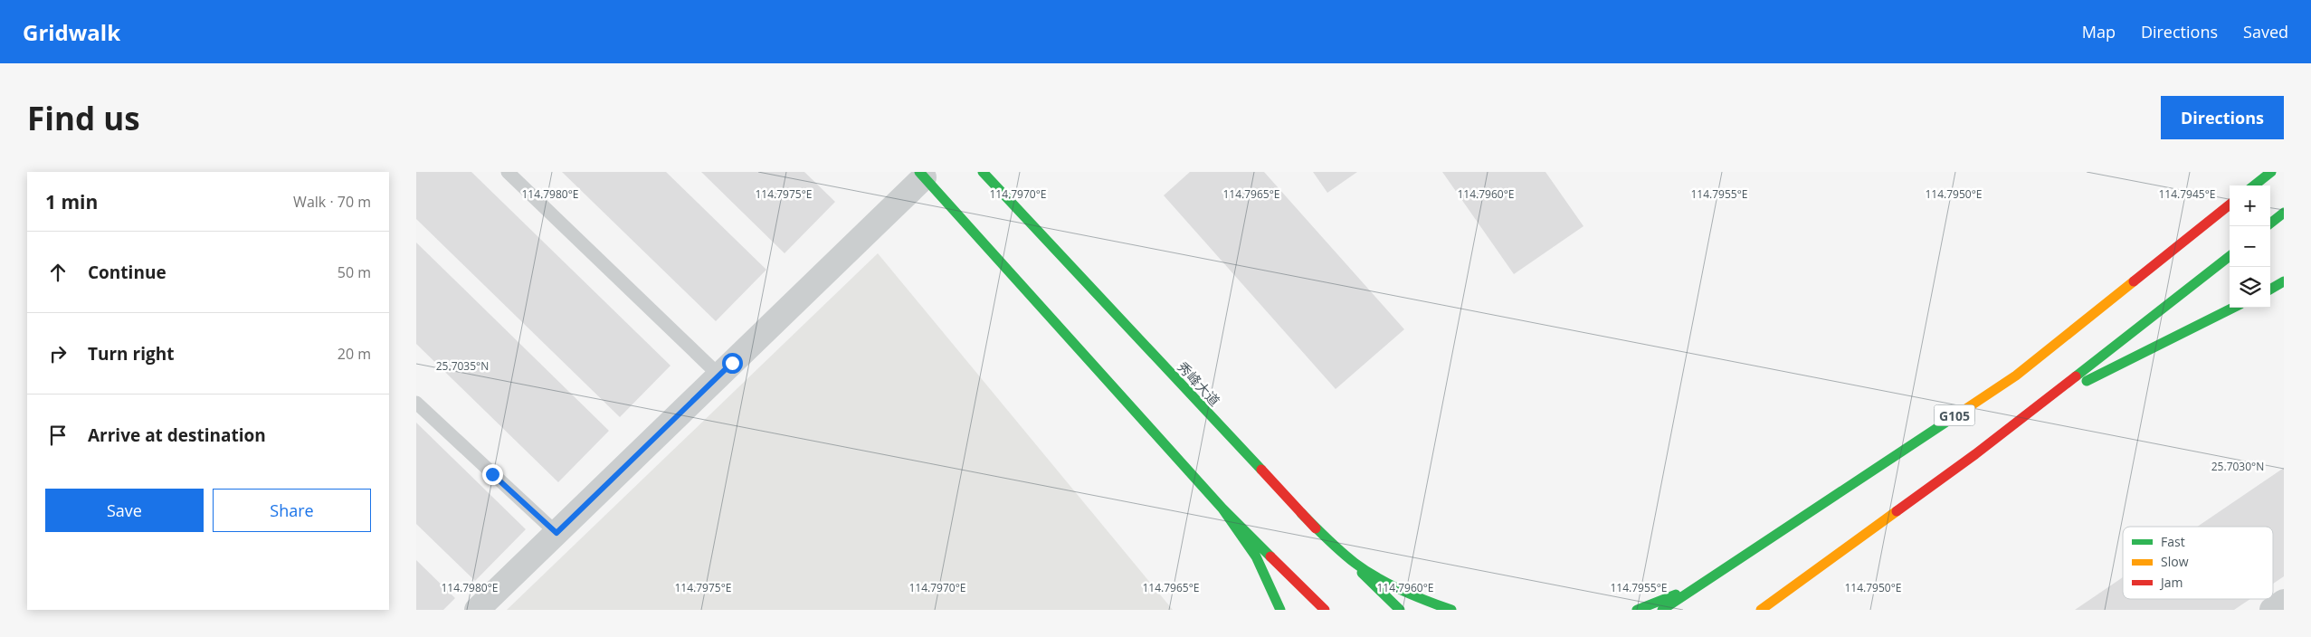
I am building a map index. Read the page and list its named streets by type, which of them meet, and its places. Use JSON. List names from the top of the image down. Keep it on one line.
{"streets":{"main road":["秀峰大道","G105"]},"legend":["Fast","Slow","Jam"],"page":{"header":"Gridwalk","nav":["Map","Directions","Saved"],"buttons":["Directions",["Save","Share"]],"title":"Find us","heading":["1 min","Walk · 70 m"],"map_buttons":["+","−"],"list":[["Continue","50 m"],["Turn right","20 m"],"Arrive at destination"]},"coordinates":["114.7980°E","114.7975°E","114.7970°E","114.7965°E","114.7960°E","114.7950°E","114.7945°E","114.7955°E","25.7035°N","25.7030°N"]}
